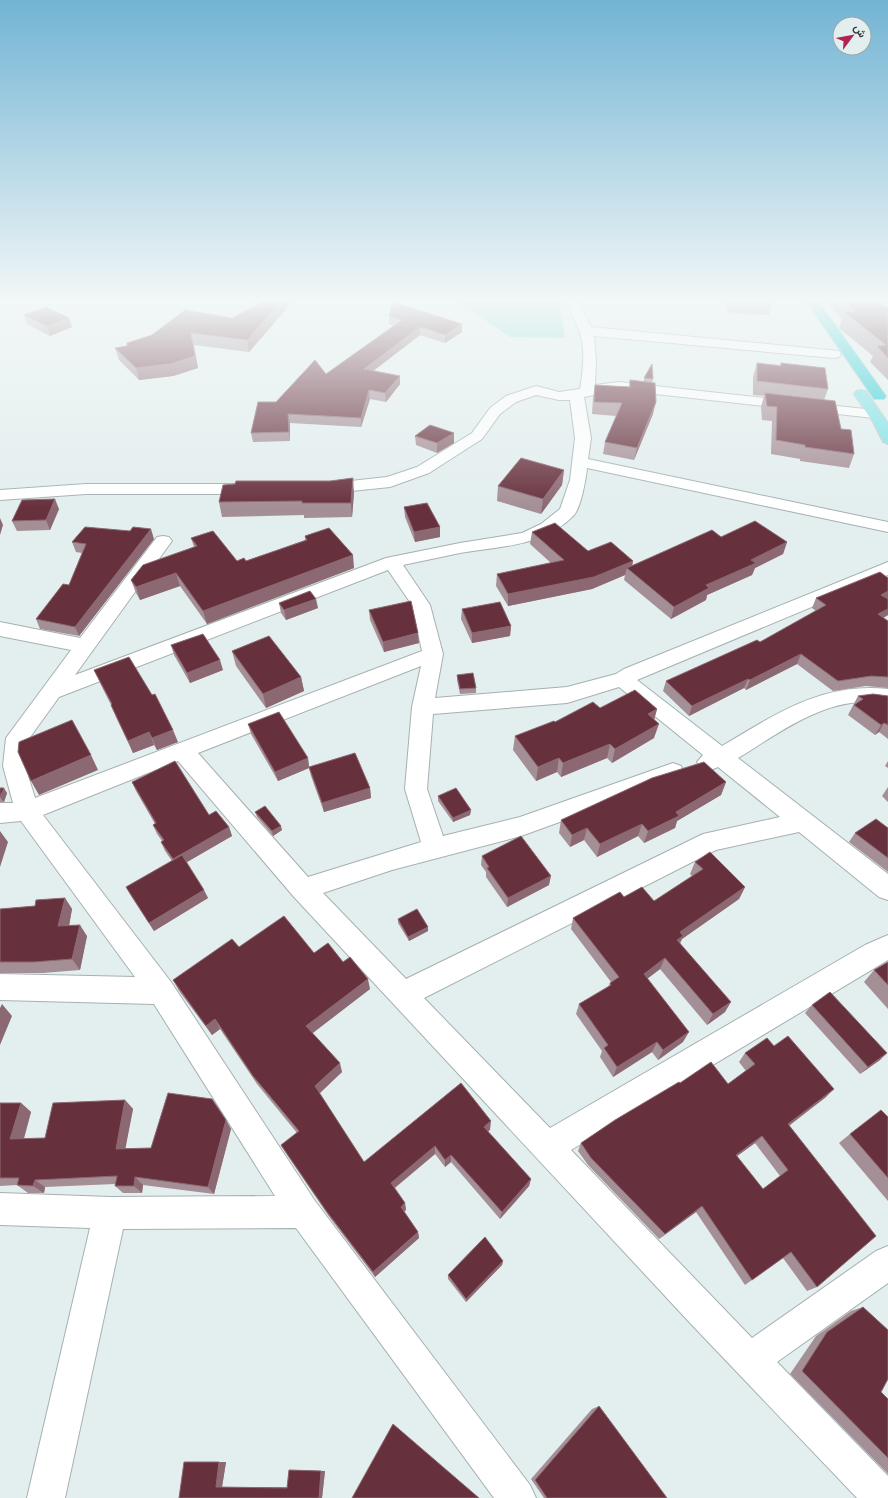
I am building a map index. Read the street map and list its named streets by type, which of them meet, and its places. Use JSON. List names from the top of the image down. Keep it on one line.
{"north":"top right"}
